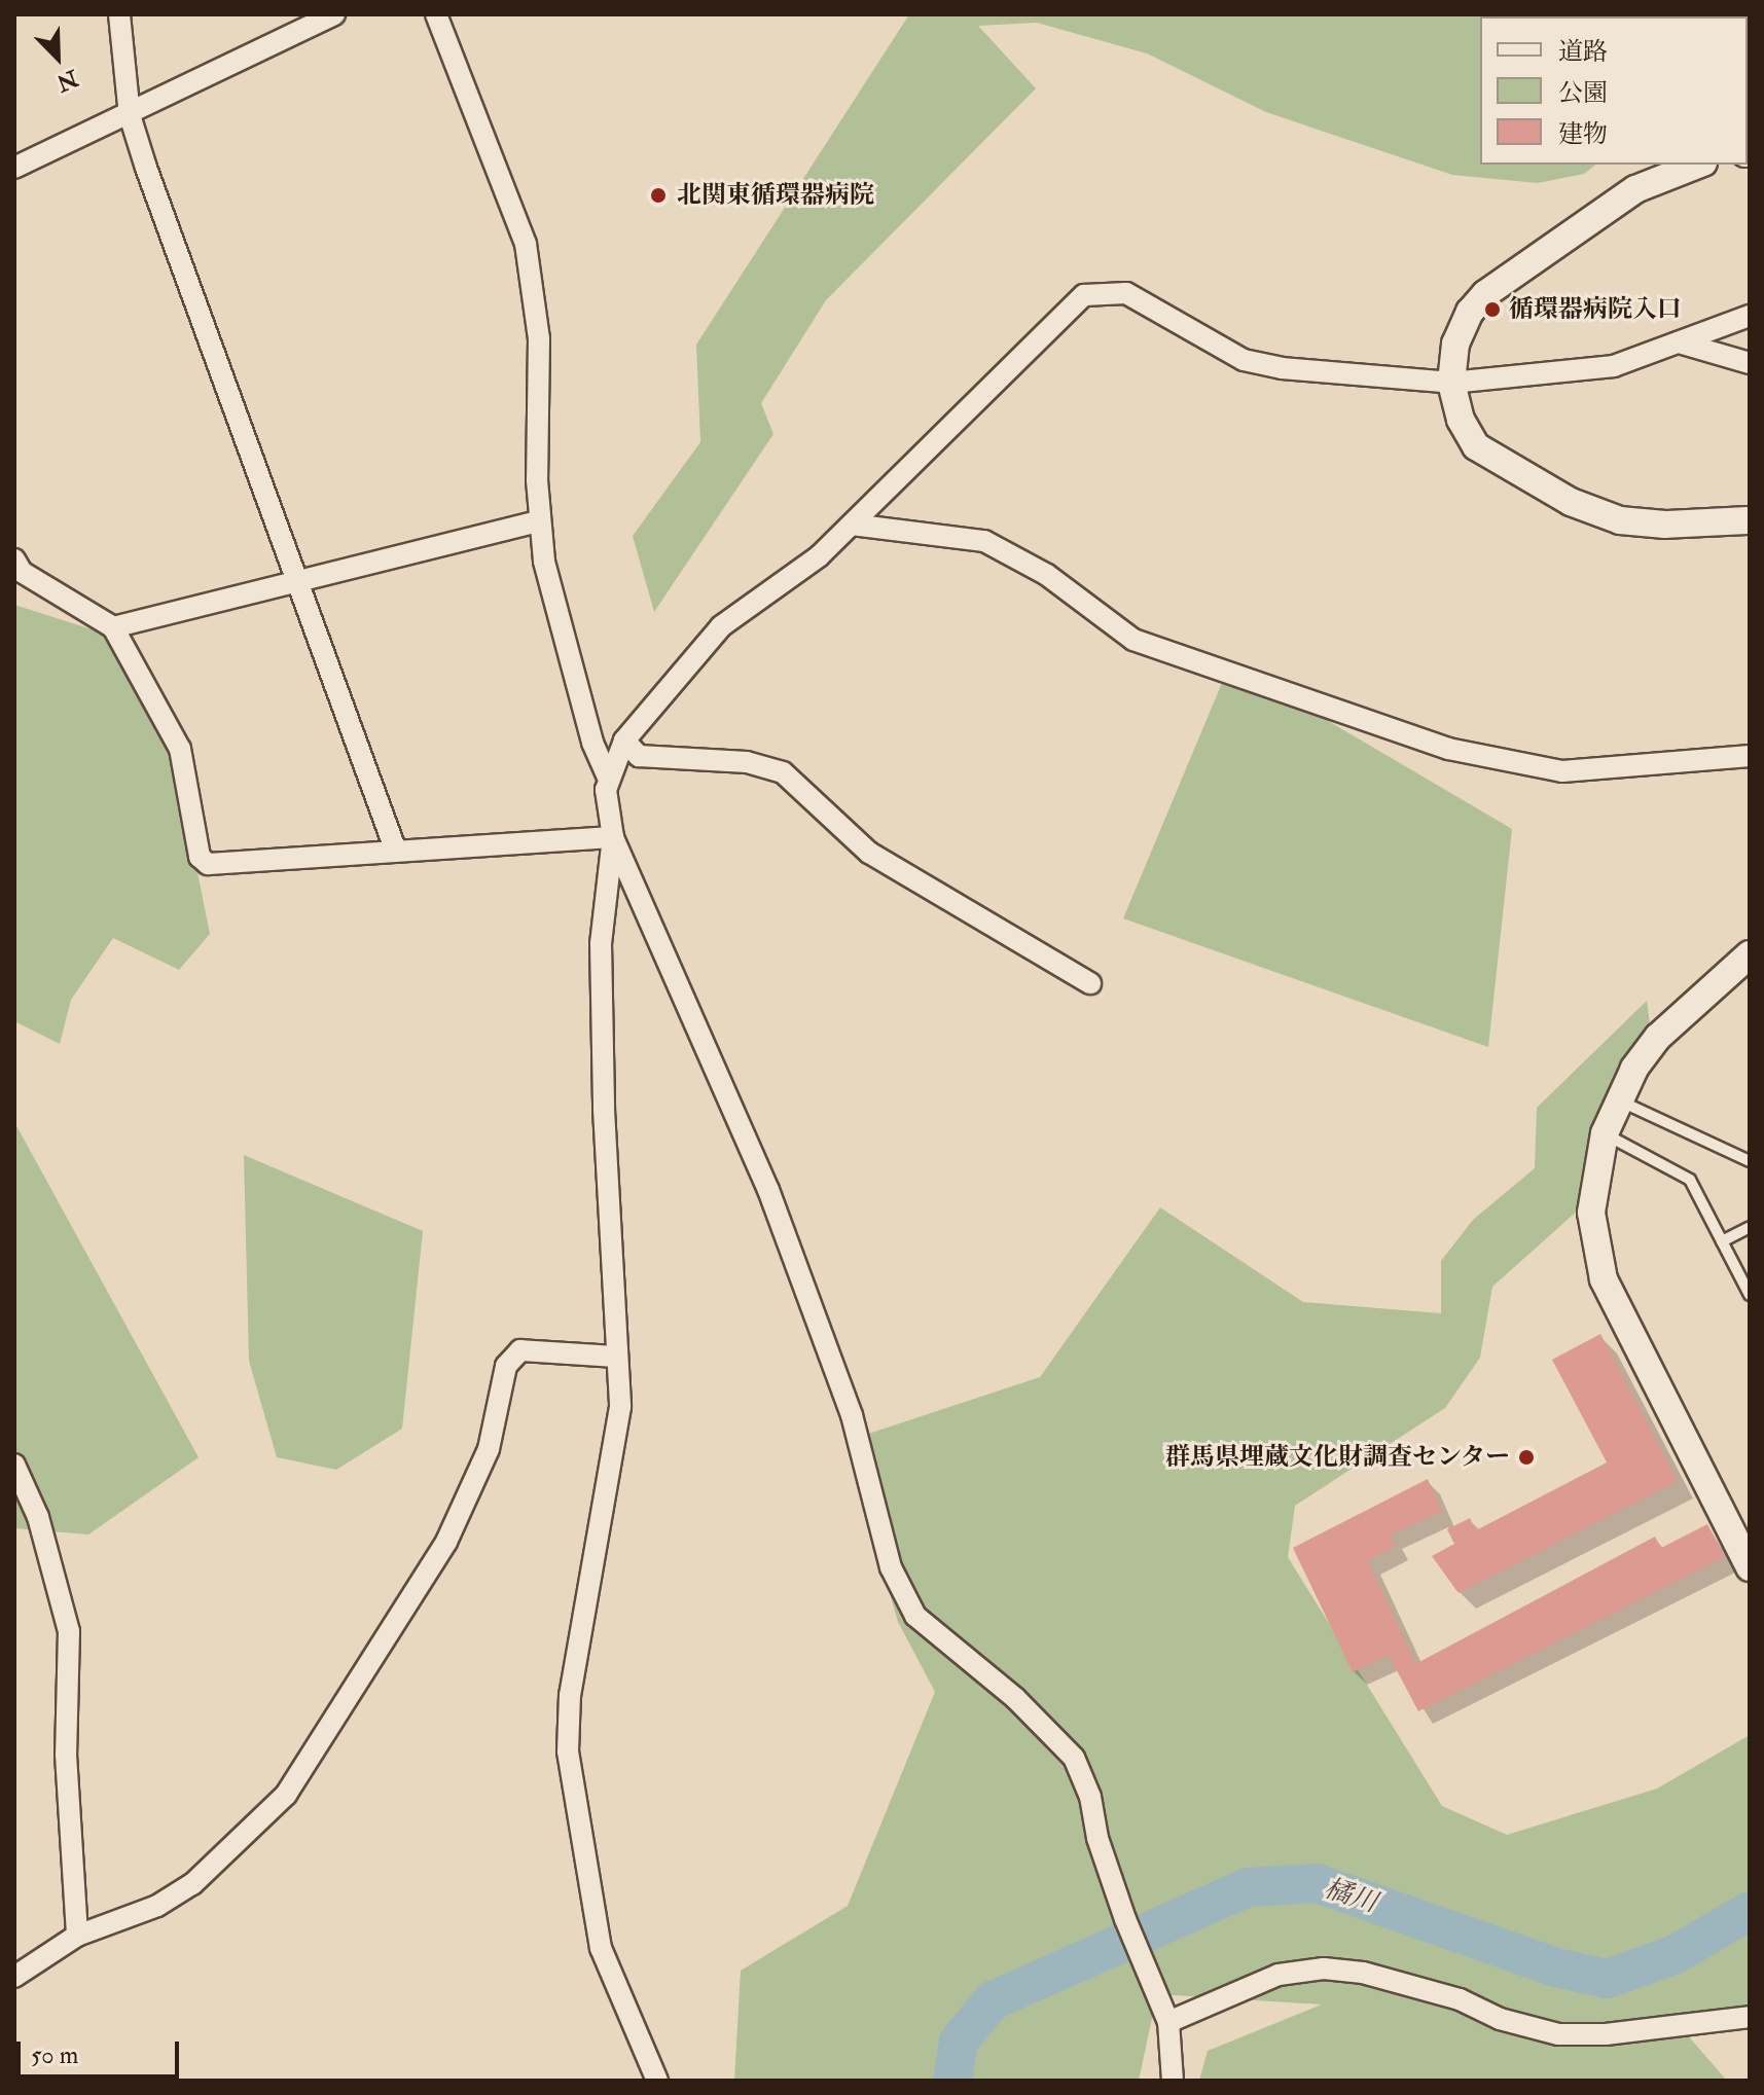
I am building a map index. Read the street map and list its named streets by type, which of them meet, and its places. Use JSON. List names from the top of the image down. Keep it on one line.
{"water":["橘川"],"places":["北関東循環器病院","循環器病院入口","群馬県埋蔵文化財調査センター"],"legend":["道路","公園","建物"],"scale_bar":"50 m","north":"bottom right"}
